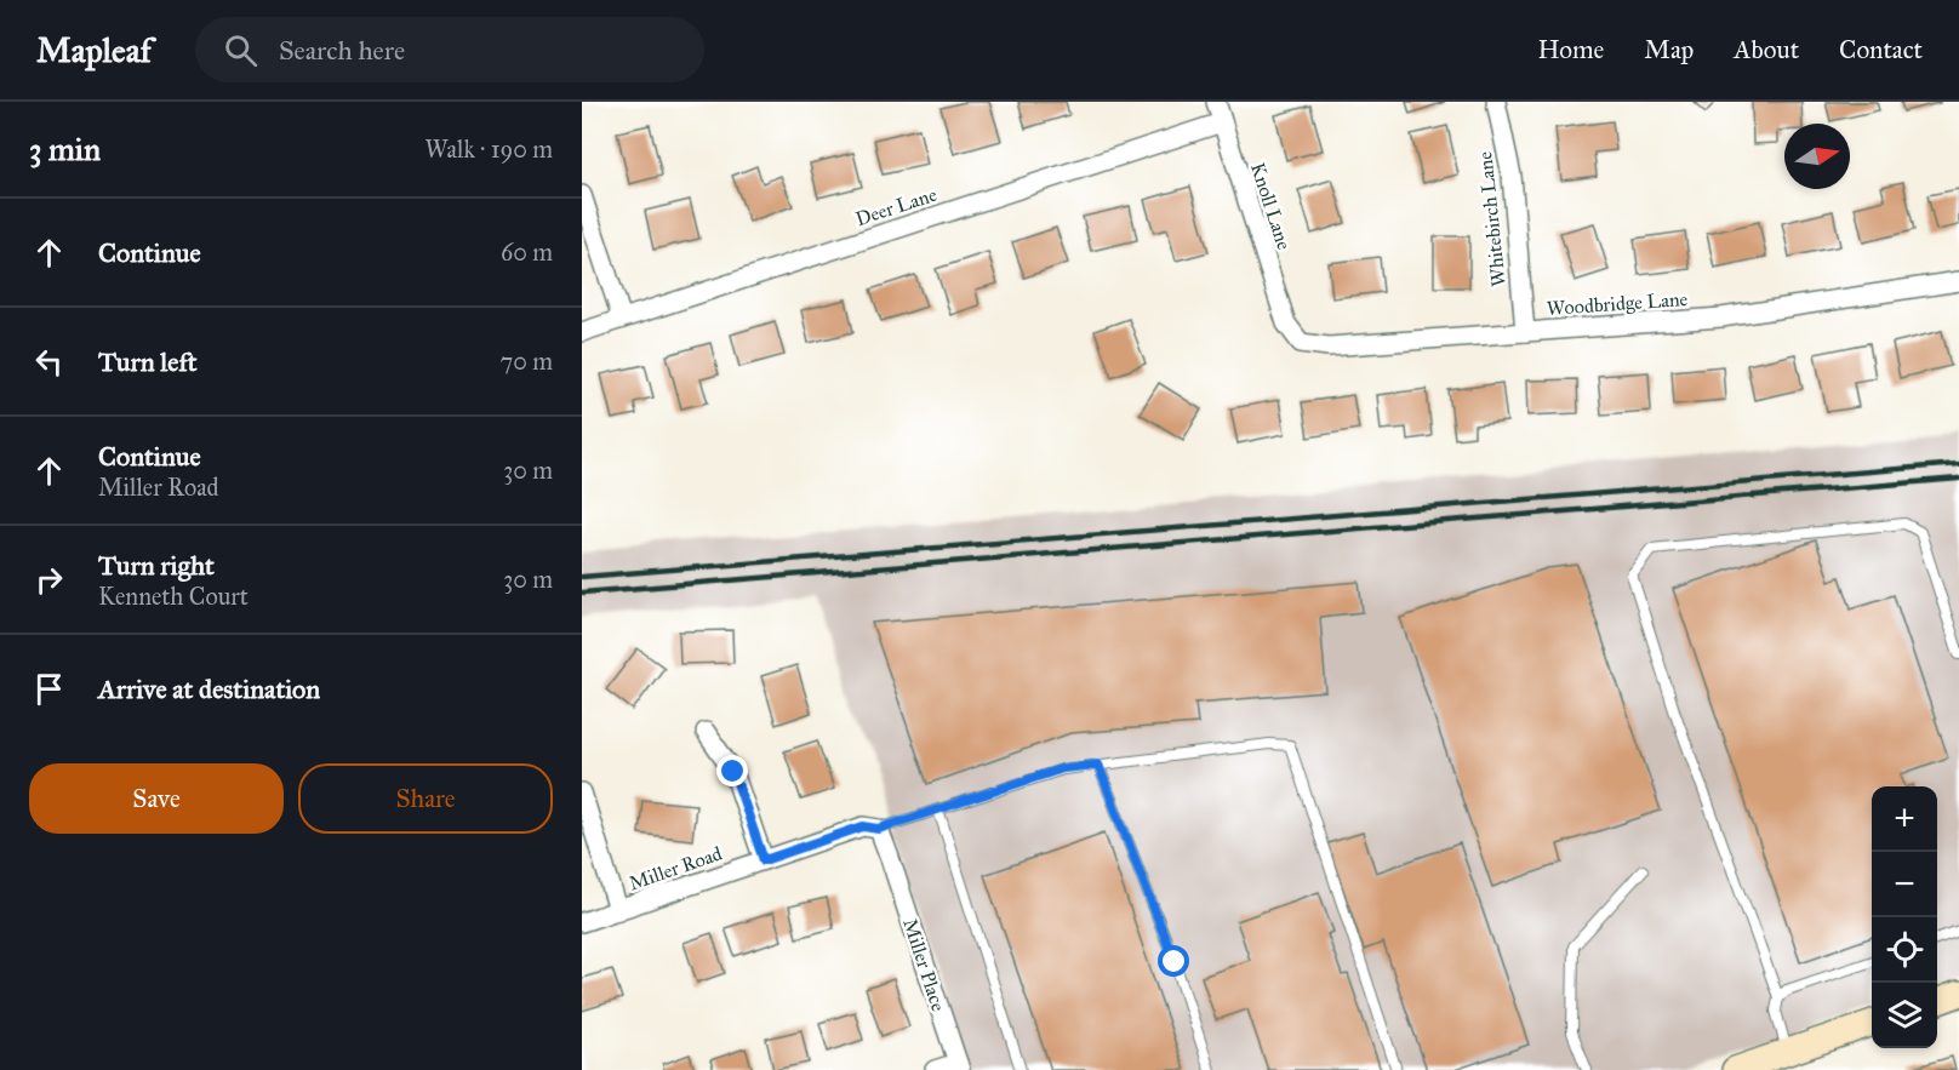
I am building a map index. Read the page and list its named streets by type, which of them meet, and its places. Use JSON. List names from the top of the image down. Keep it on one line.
{"streets":{"street":["Deer Lane","Knoll Lane","Whitebirch Lane","Woodbridge Lane","Miller Road","Miller Place"]},"crossings":[["Deer Lane","Knoll Lane"],["Knoll Lane","Woodbridge Lane"],["Whitebirch Lane","Woodbridge Lane"],["Miller Road","Miller Place"]],"north":"right","page":{"header":"Mapleaf","search":"Search here","nav":["Home","Map","About","Contact"],"heading":["3 min","Walk · 190 m"],"list":[["Continue","60 m"],["Turn left","70 m"],["Continue","Miller Road","30 m"],["Turn right","Kenneth Court","30 m"],"Arrive at destination"],"buttons":["Save","Share"],"map_buttons":["+","−"]}}
